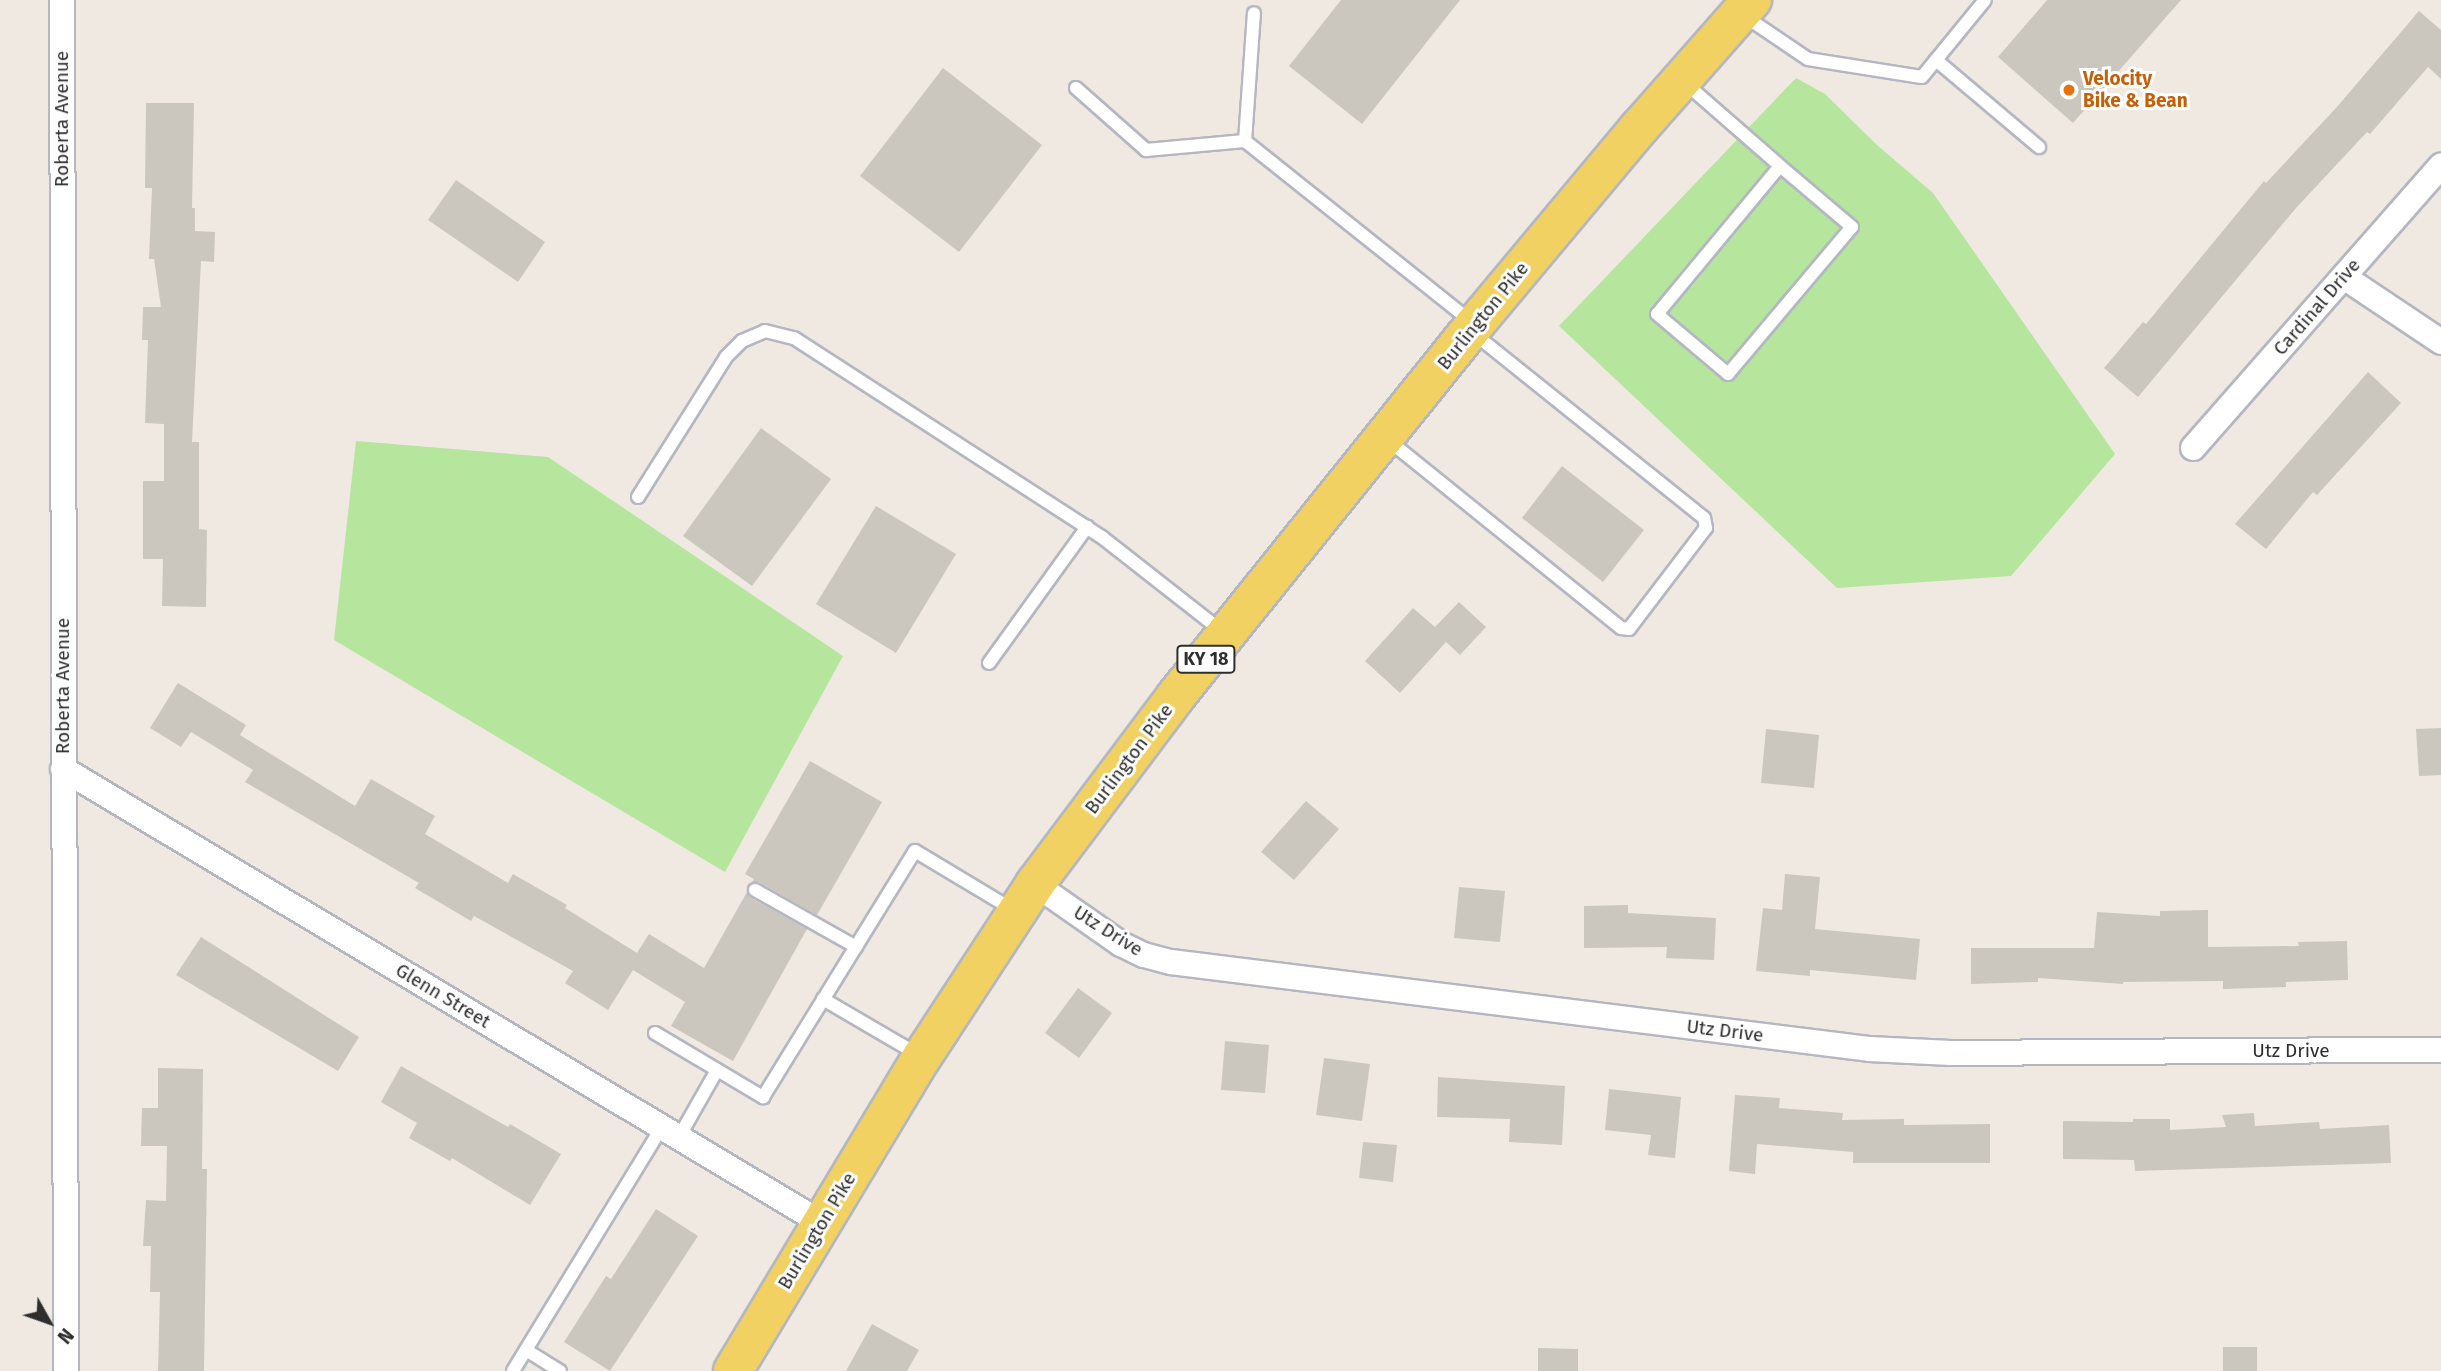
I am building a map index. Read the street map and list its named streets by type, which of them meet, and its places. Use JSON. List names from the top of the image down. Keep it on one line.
{"streets":{"main road":["Burlington Pike","KY 18"],"street":["Roberta Avenue","Cardinal Drive","Utz Drive","Glenn Street"]},"crossings":[["Roberta Avenue","Glenn Street"],["Burlington Pike","Utz Drive"],["Burlington Pike","Glenn Street"]],"places":["Velocity Bike & Bean"],"north":"bottom right"}
